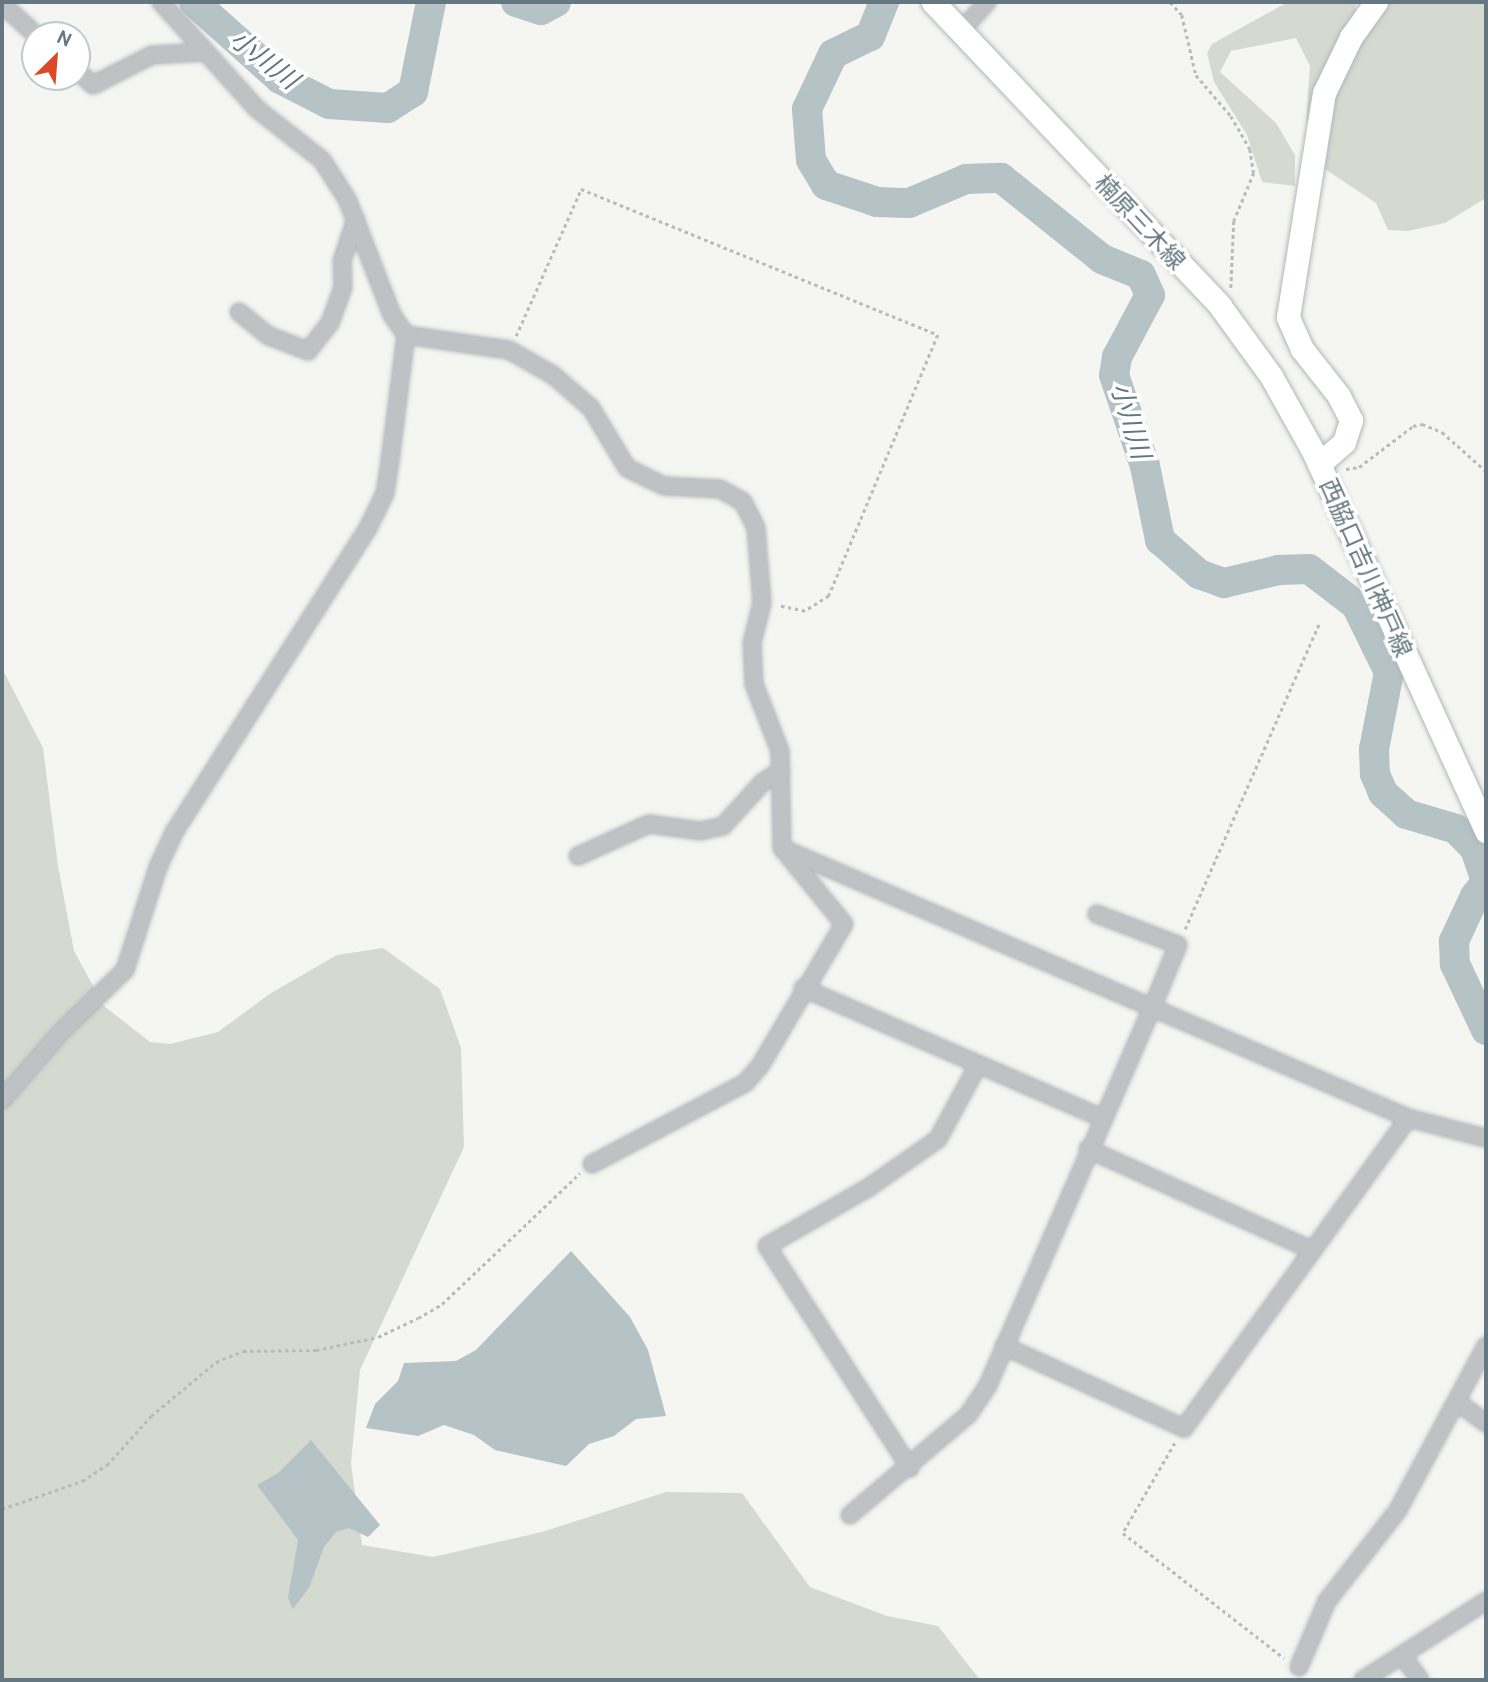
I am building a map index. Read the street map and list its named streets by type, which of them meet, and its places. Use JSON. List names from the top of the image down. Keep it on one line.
{"streets":{"main road":["楠原三木線","西脇口吉川神戸線"]},"crossings":[["楠原三木線","西脇口吉川神戸線"]],"water":["小川川"],"north":"top right"}
